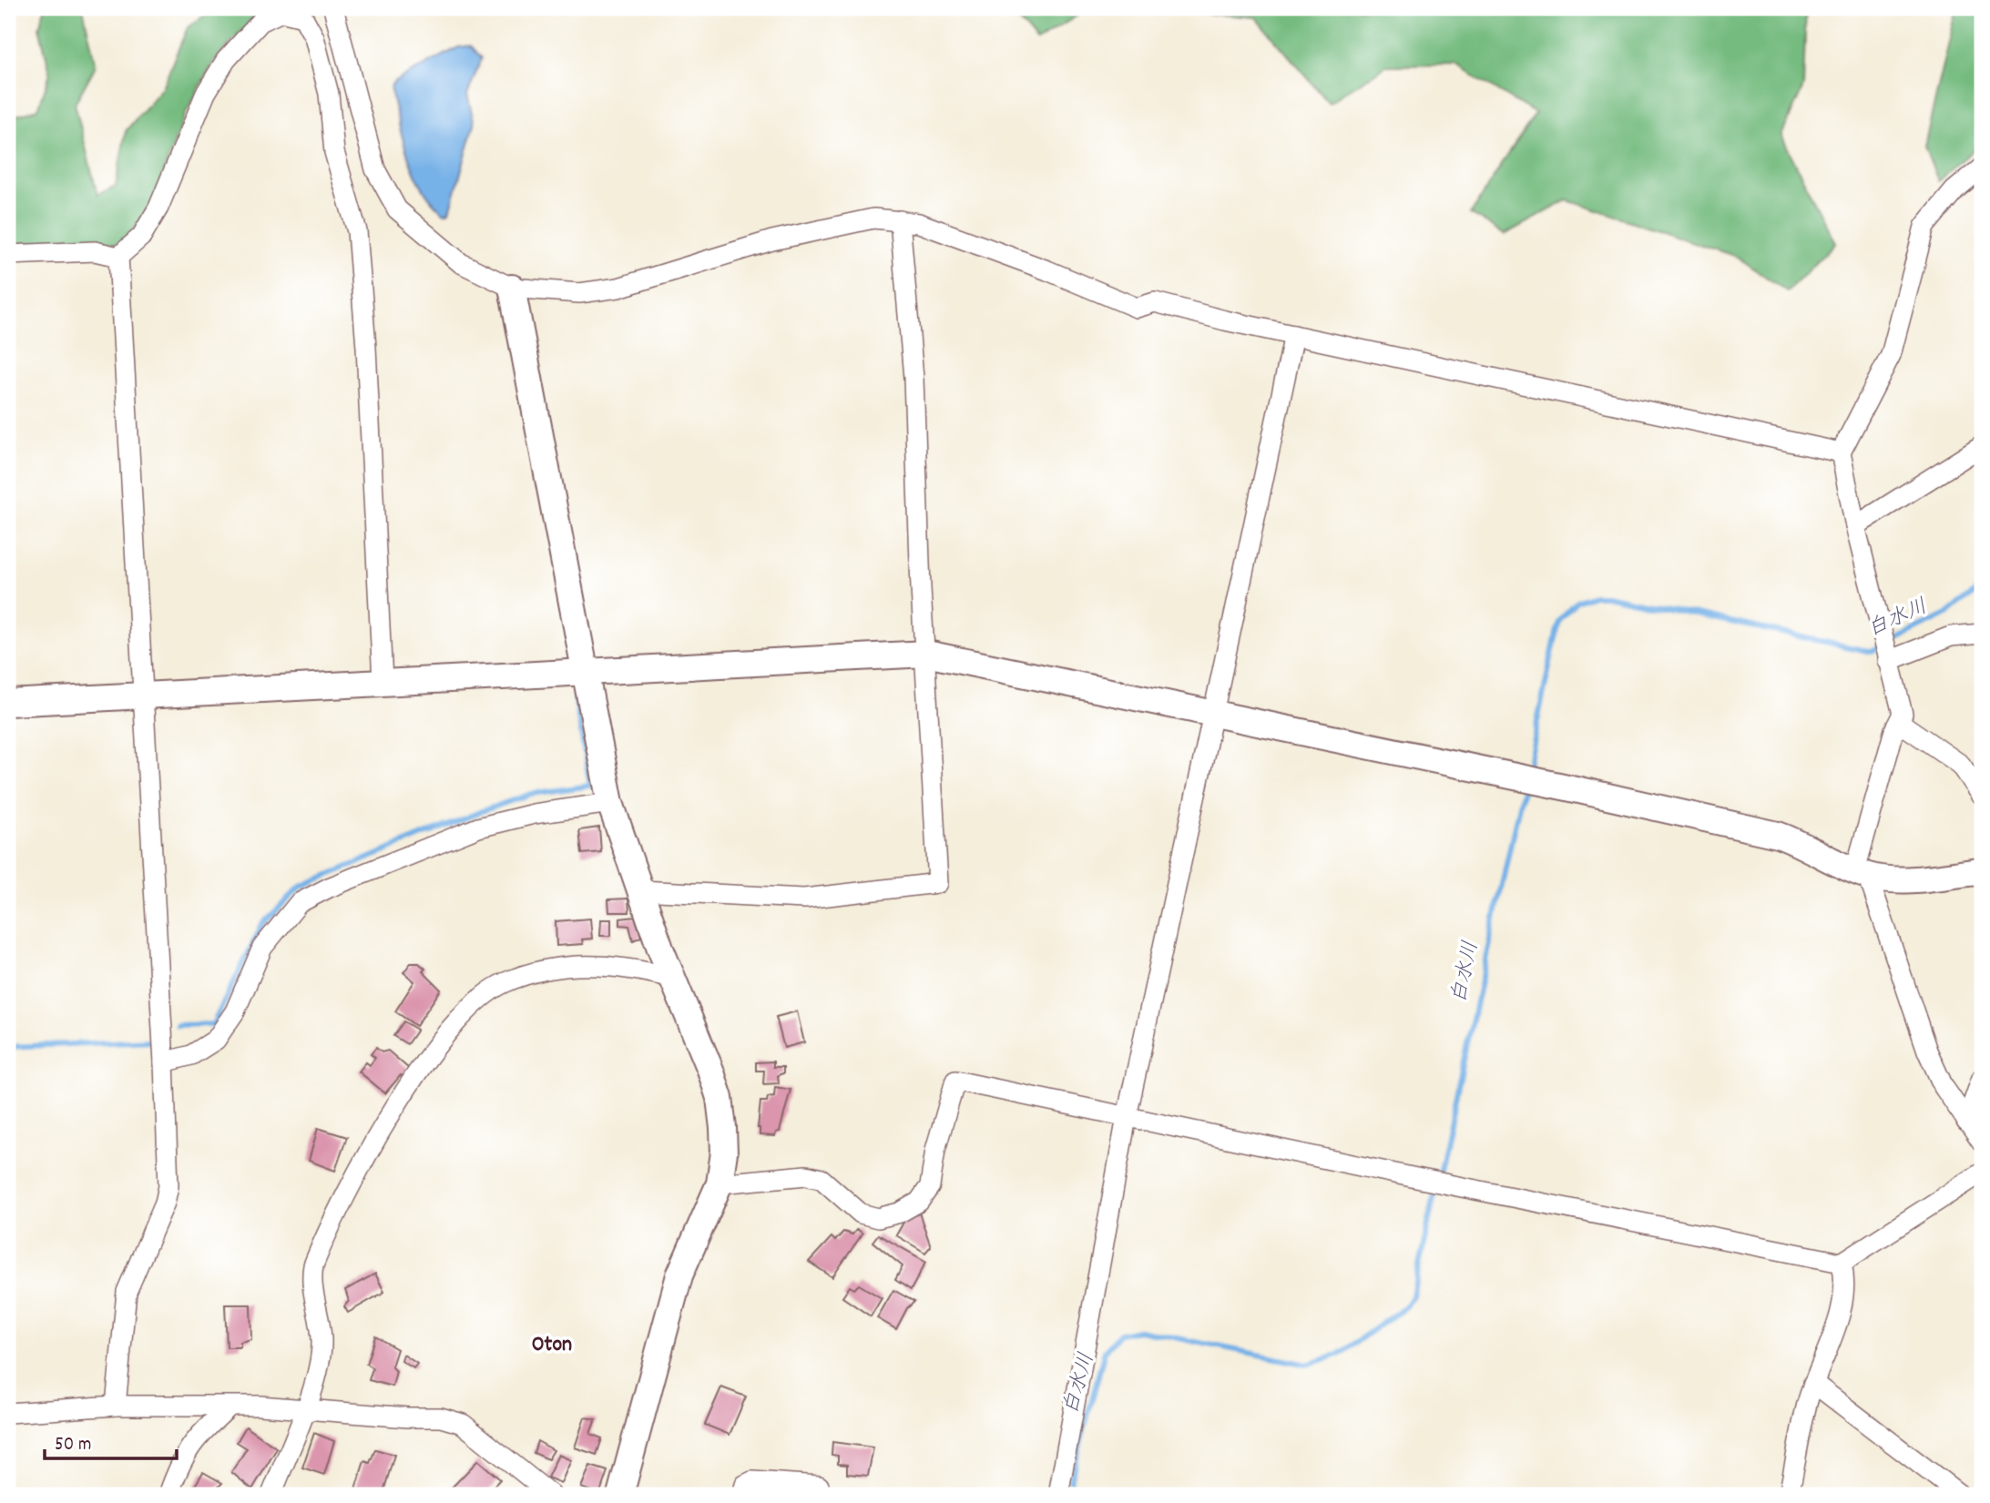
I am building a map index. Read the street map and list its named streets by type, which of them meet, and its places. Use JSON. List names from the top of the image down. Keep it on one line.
{"districts":["Oton"],"water":["白水川"],"scale_bar":"50 m"}
